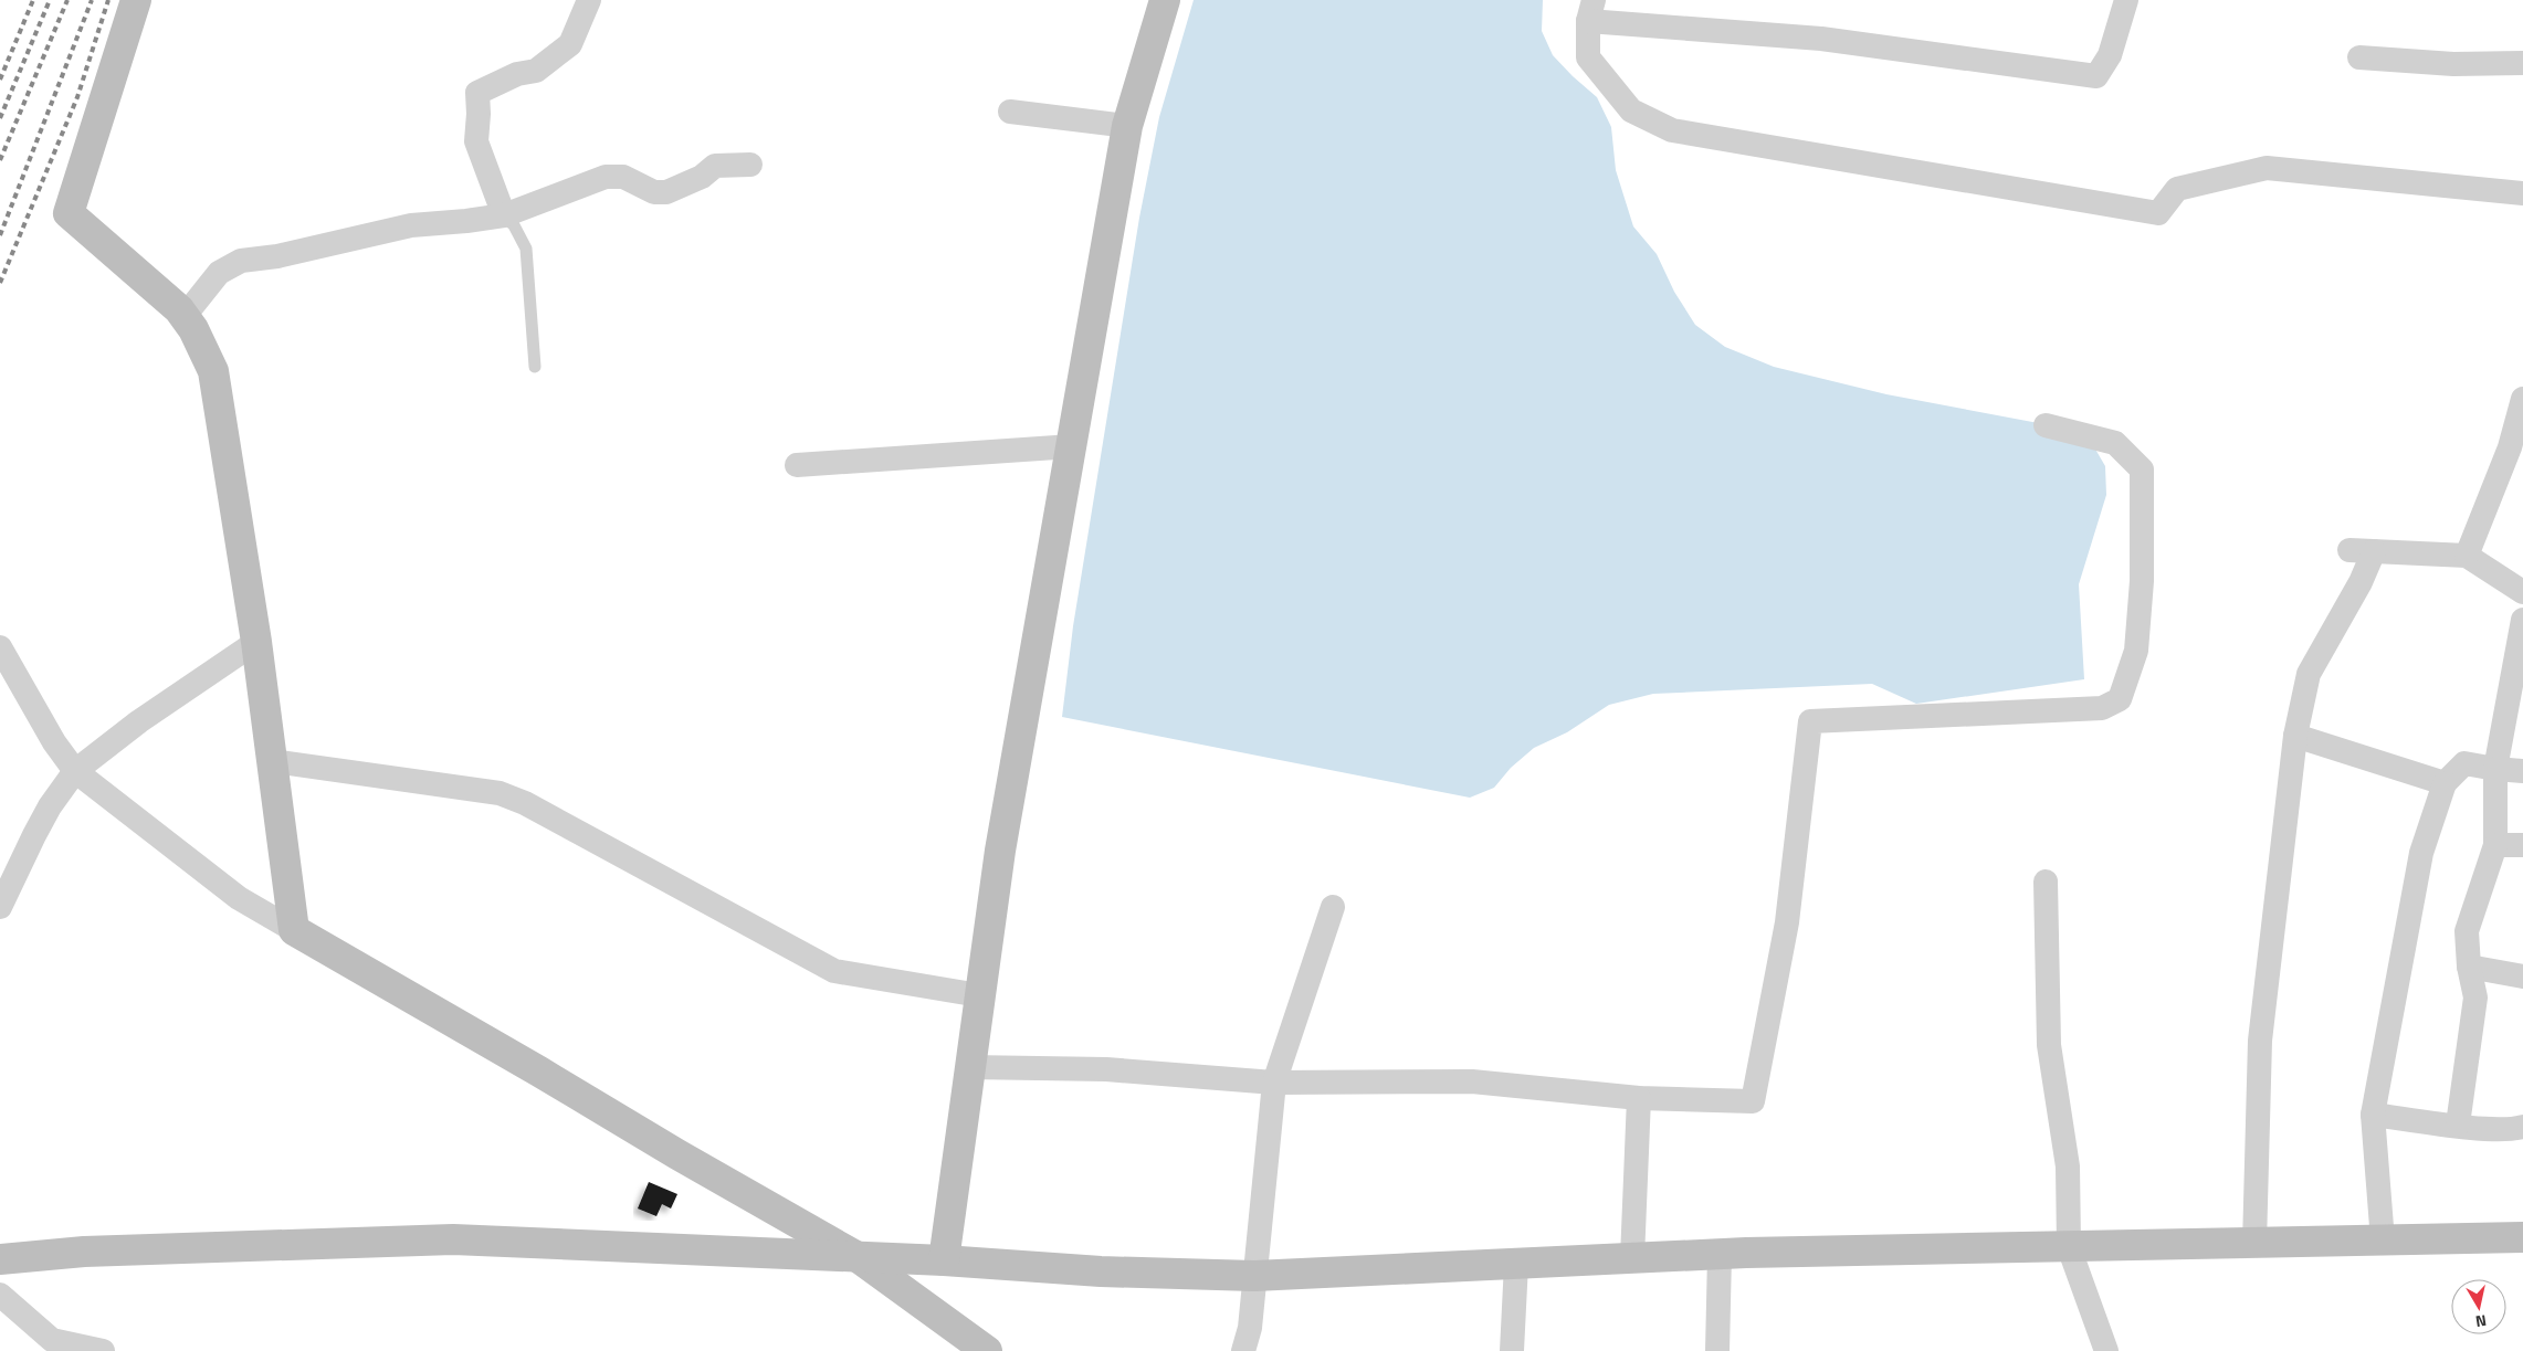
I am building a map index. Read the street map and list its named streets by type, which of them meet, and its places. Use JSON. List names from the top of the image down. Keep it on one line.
{"north":"bottom"}
